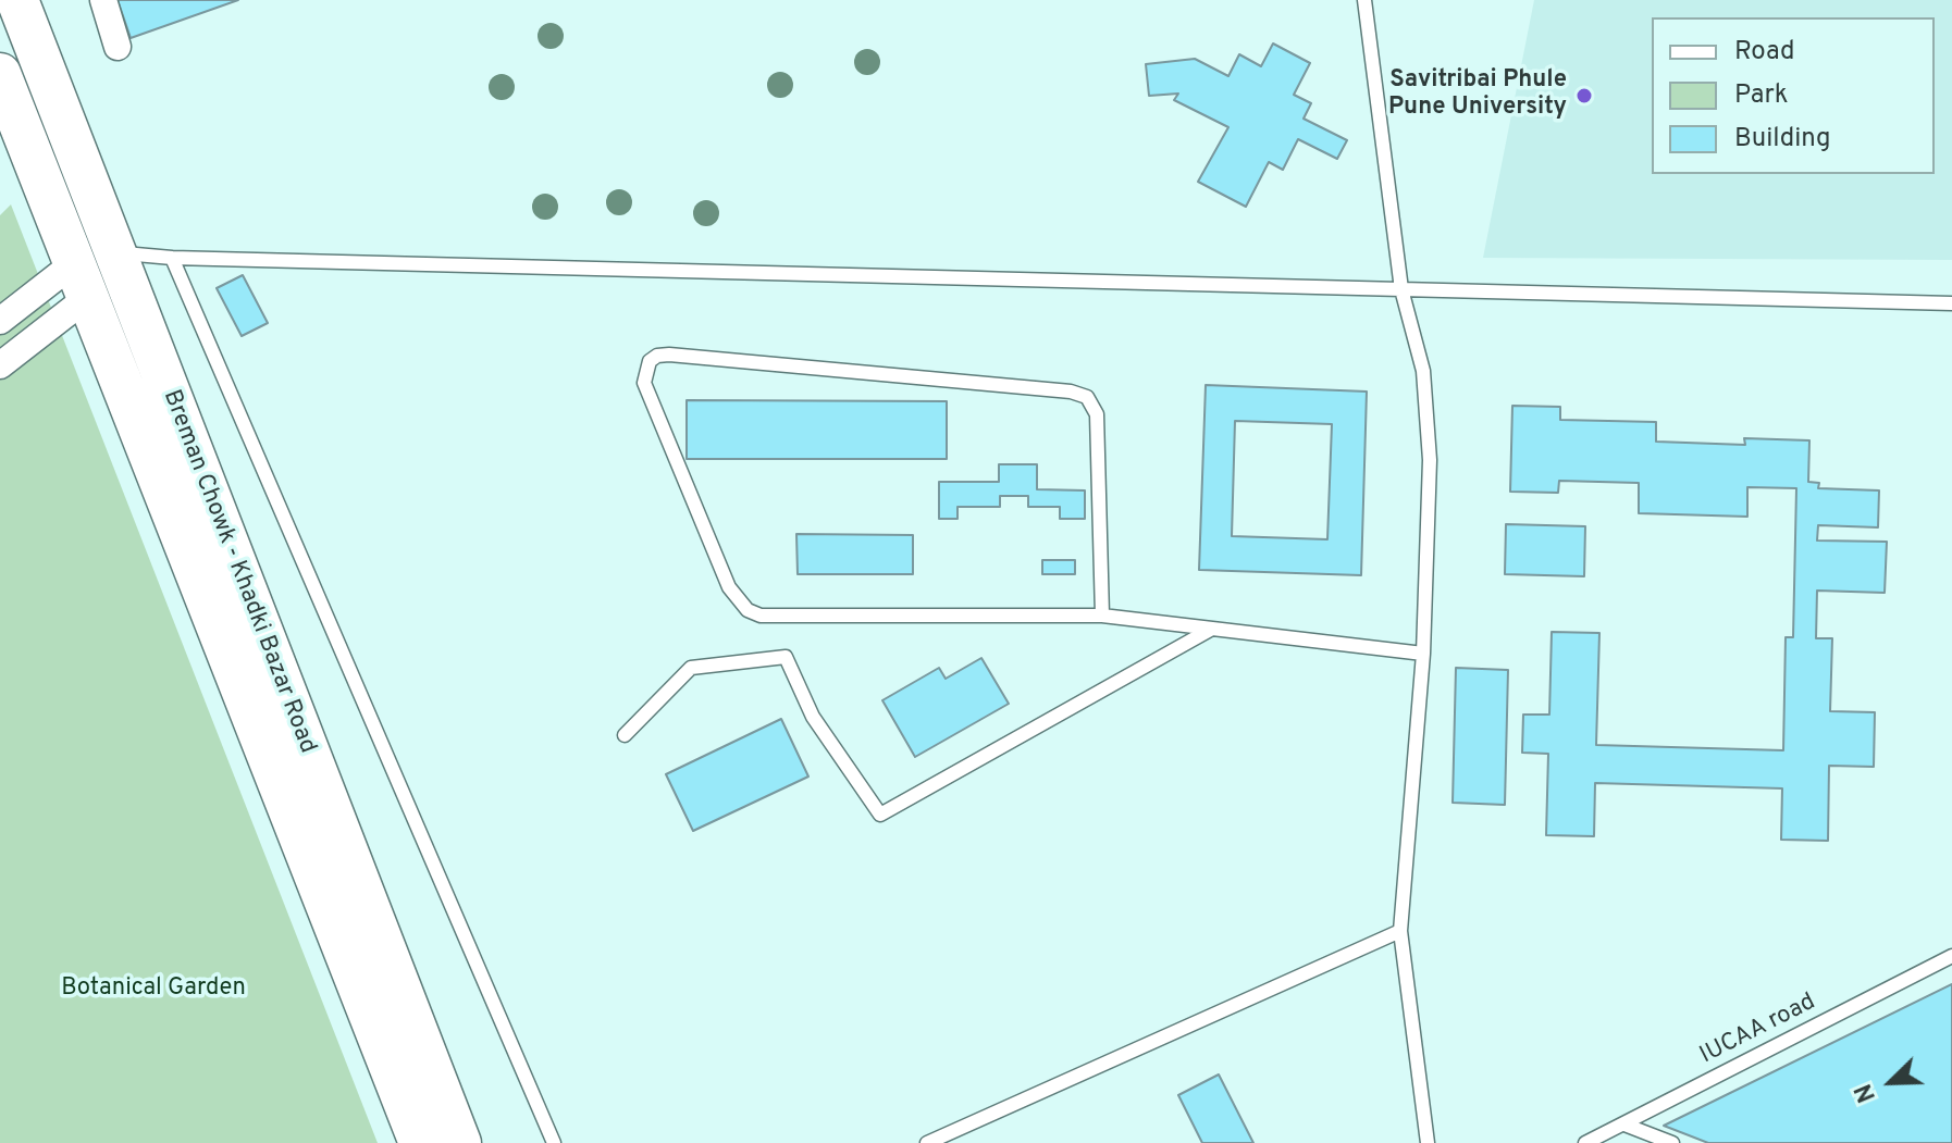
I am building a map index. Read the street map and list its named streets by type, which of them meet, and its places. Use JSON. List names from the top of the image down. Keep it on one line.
{"streets":{"main road":["Breman Chowk - Khadki Bazar Road"],"lane":["IUCAA road"]},"parks":["Botanical Garden"],"places":["Savitribai Phule Pune University"],"legend":["Road","Park","Building"],"north":"bottom left"}
